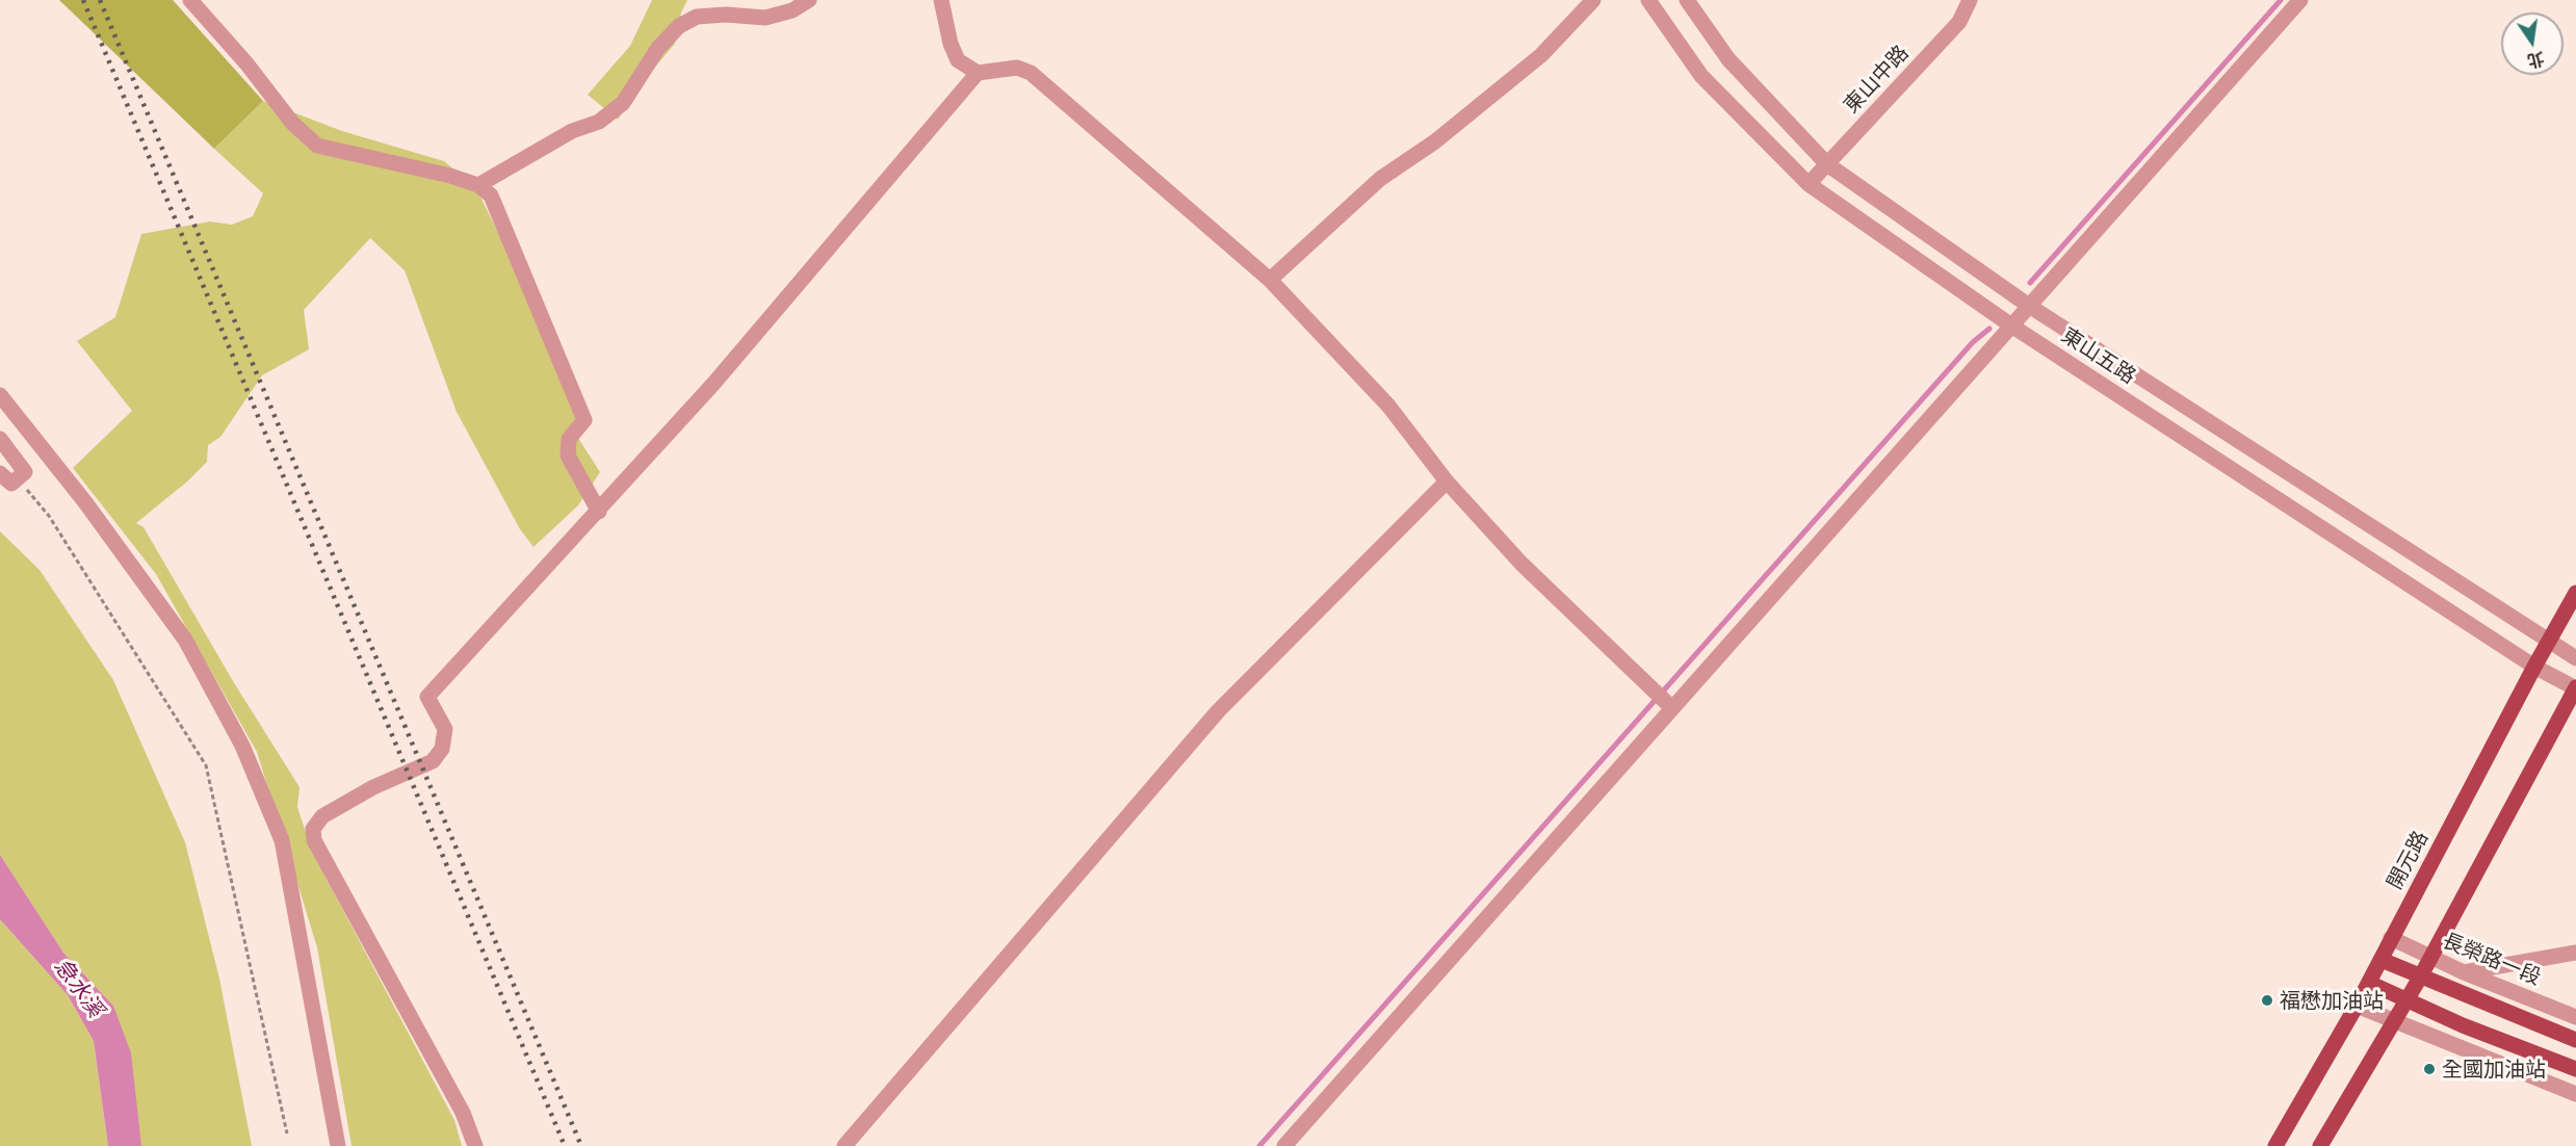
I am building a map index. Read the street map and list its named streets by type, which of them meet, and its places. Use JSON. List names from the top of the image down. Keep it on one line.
{"streets":{"main road":["開元路"],"street":["東山中路","東山五路","長榮路一段"]},"crossings":[["東山中路","東山五路"],["東山五路","開元路"],["開元路","長榮路一段"]],"water":["急水溪"],"places":["福懋加油站","全國加油站"],"north":"bottom"}
